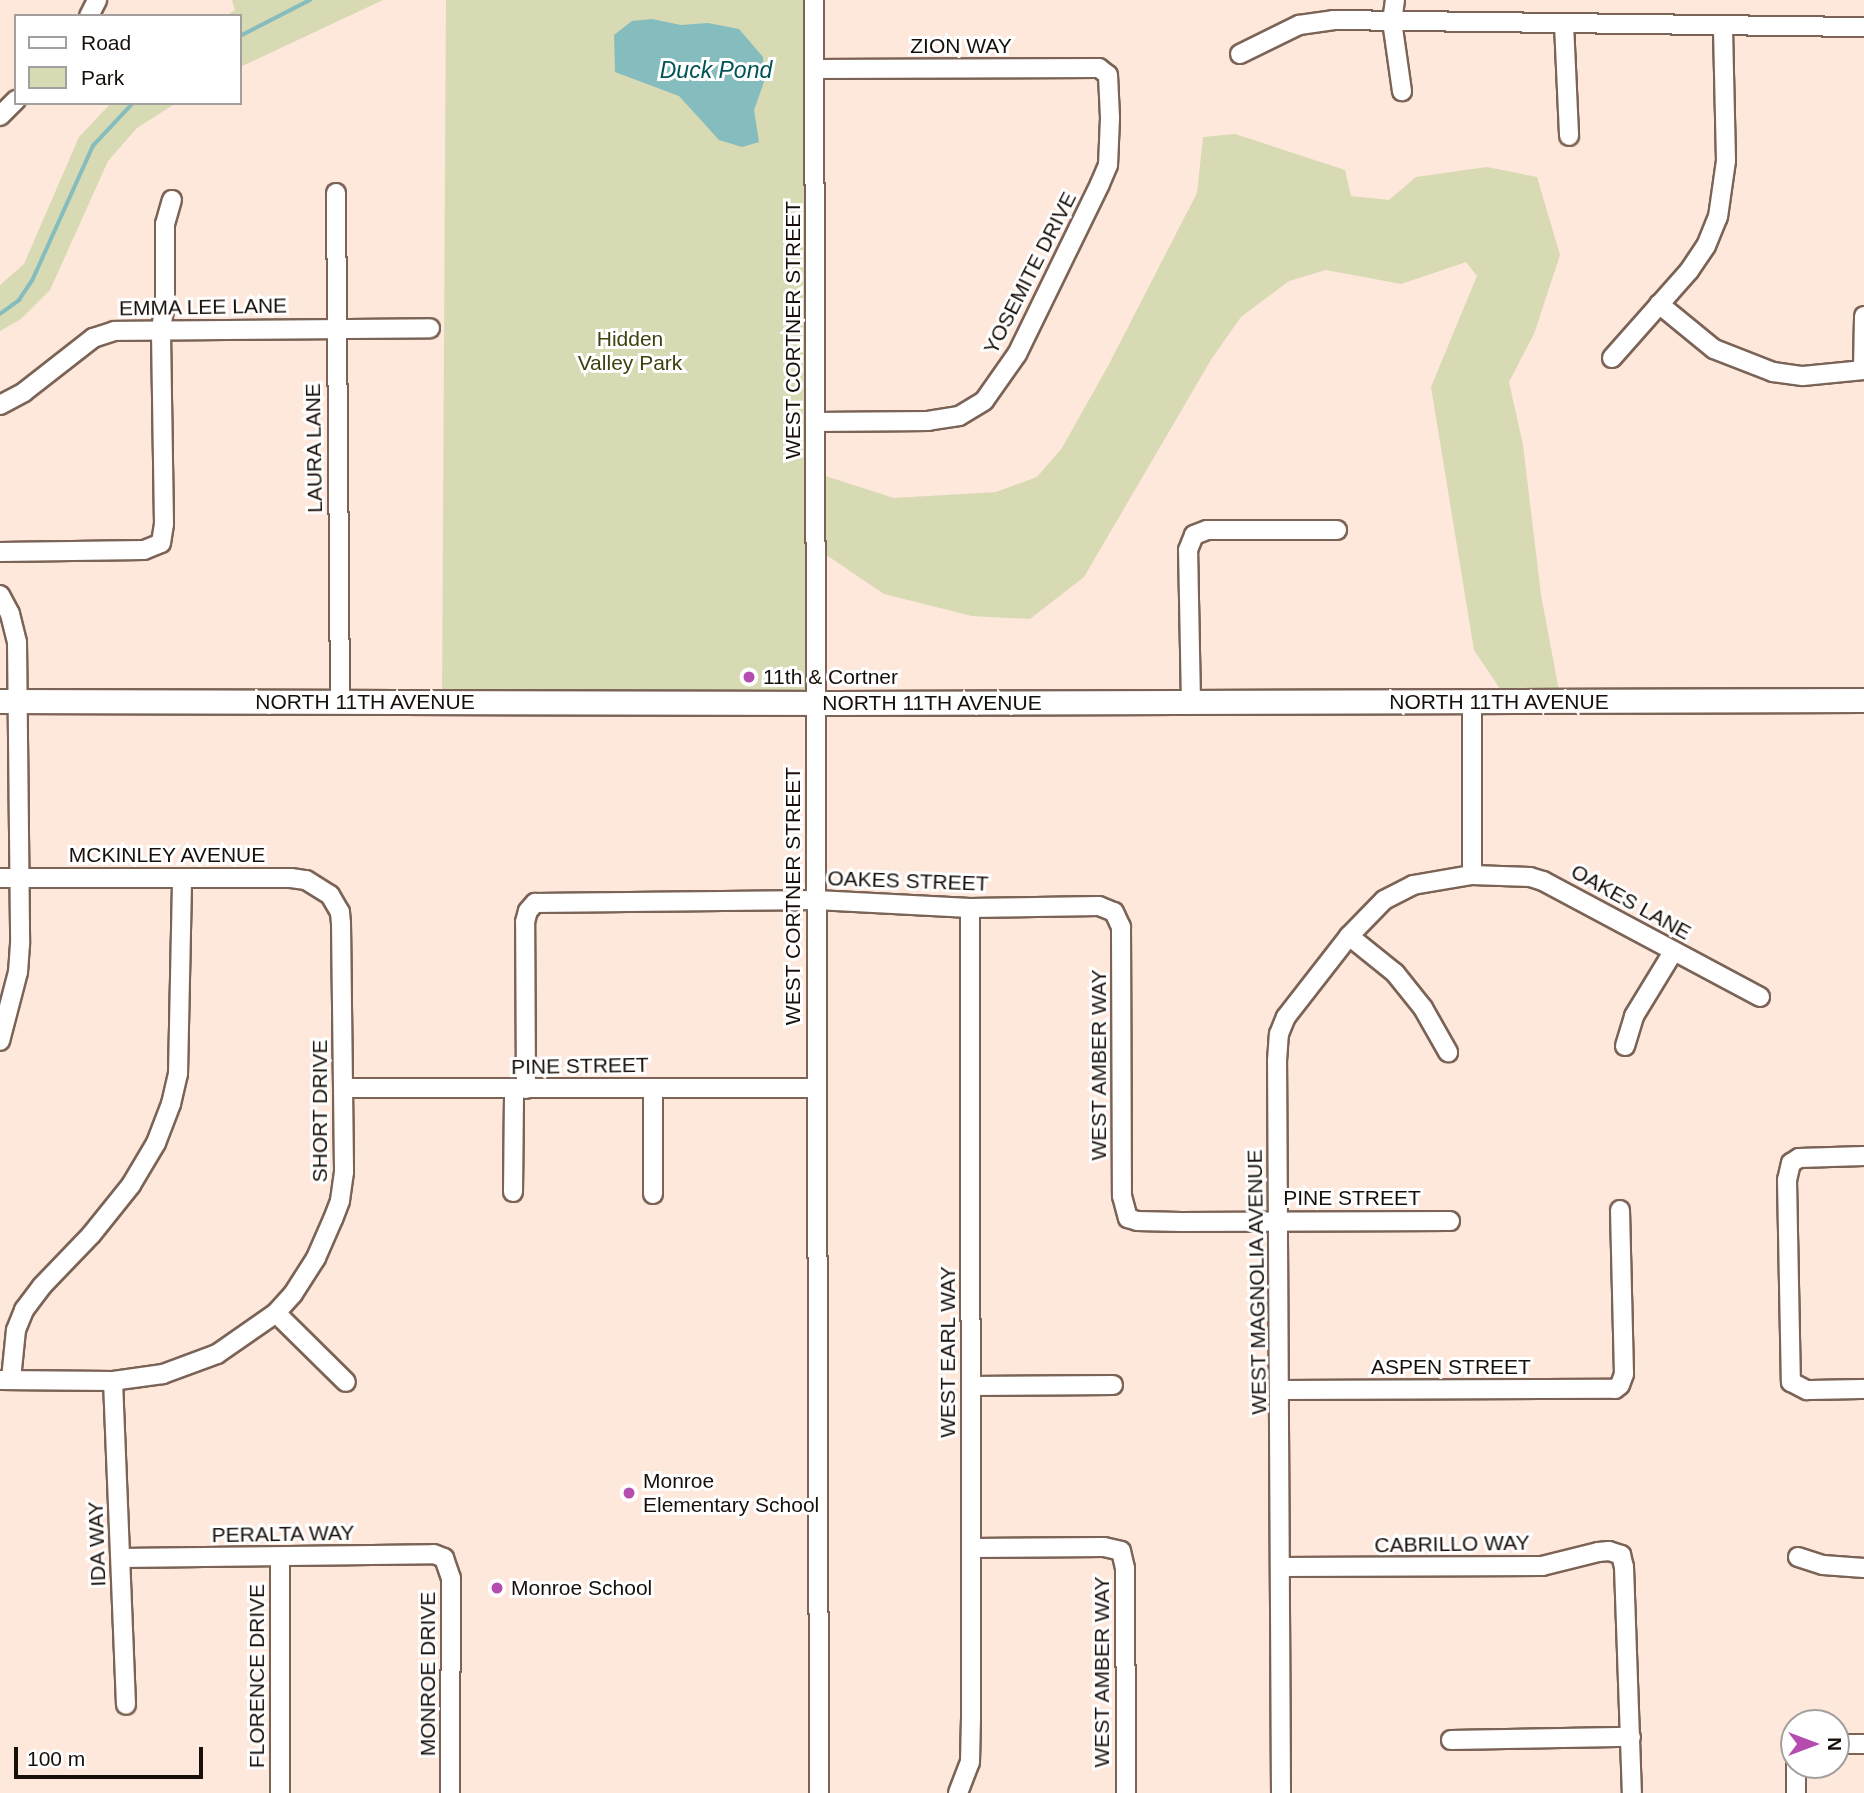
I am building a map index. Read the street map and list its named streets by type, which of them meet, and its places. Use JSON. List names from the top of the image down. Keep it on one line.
{"streets":{"main road":["NORTH 11TH AVENUE"],"street":["ZION WAY","YOSEMITE DRIVE","EMMA LEE LANE","WEST CORTNER STREET","LAURA LANE","MCKINLEY AVENUE","OAKES STREET","OAKES LANE","WEST AMBER WAY","PINE STREET","SHORT DRIVE","WEST MAGNOLIA AVENUE","WEST EARL WAY","ASPEN STREET","PERALTA WAY","IDA WAY","CABRILLO WAY","MONROE DRIVE","FLORENCE DRIVE"]},"crossings":[["ZION WAY","YOSEMITE DRIVE"],["ZION WAY","WEST CORTNER STREET"],["YOSEMITE DRIVE","WEST CORTNER STREET"],["EMMA LEE LANE","LAURA LANE"],["WEST CORTNER STREET","NORTH 11TH AVENUE"],["WEST CORTNER STREET","OAKES STREET"],["WEST CORTNER STREET","PINE STREET"],["LAURA LANE","NORTH 11TH AVENUE"],["MCKINLEY AVENUE","SHORT DRIVE"],["OAKES STREET","WEST AMBER WAY"],["OAKES STREET","PINE STREET"],["OAKES STREET","WEST EARL WAY"],["OAKES LANE","WEST MAGNOLIA AVENUE"],["WEST AMBER WAY","PINE STREET"],["WEST AMBER WAY","WEST EARL WAY"],["PINE STREET","SHORT DRIVE"],["PINE STREET","WEST MAGNOLIA AVENUE"],["SHORT DRIVE","IDA WAY"],["WEST MAGNOLIA AVENUE","ASPEN STREET"],["WEST MAGNOLIA AVENUE","CABRILLO WAY"],["PERALTA WAY","IDA WAY"],["PERALTA WAY","MONROE DRIVE"],["PERALTA WAY","FLORENCE DRIVE"]],"water":["Duck Pond"],"parks":["Hidden Valley Park"],"places":["11th & Cortner","Monroe Elementary School","Monroe School"],"legend":["Road","Park"],"scale_bar":"100 m","north":"right"}
